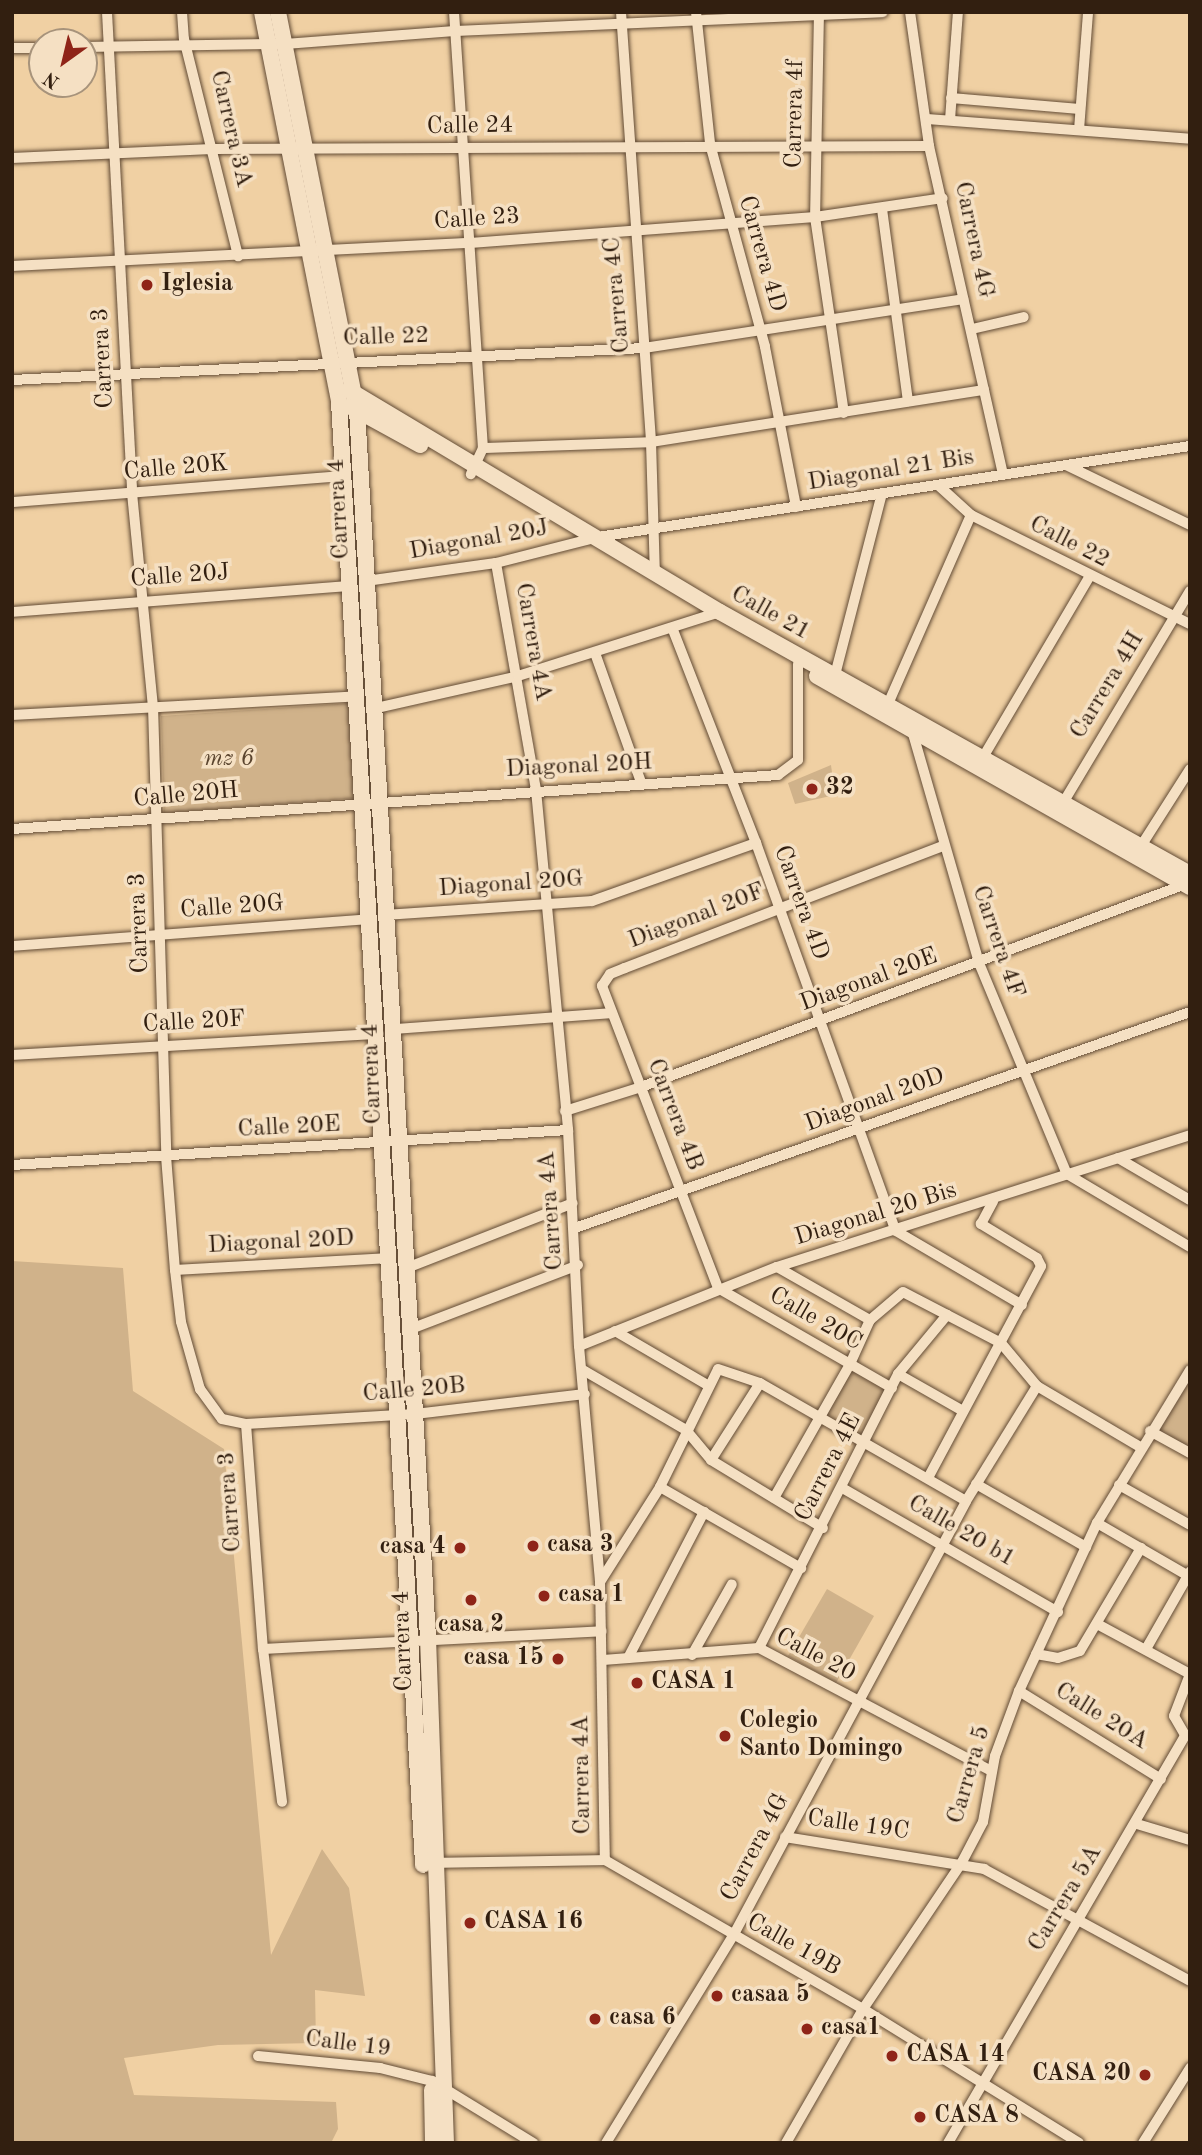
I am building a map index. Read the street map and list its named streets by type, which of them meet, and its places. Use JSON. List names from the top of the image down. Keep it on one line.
{"streets":{"main road":["Carrera 4","Calle 21"],"street":["Carrera 4f","Calle 24","Carrera 3A","Calle 23","Carrera 4G","Carrera 4D","Carrera 4C","Calle 22","Carrera 3","Calle 20K","Diagonal 21 Bis","Diagonal 20J","Calle 20J","Carrera 4A","Carrera 4H","Diagonal 20H","Calle 20H","Diagonal 20G","Calle 20G","Diagonal 20F","Carrera 4F","Diagonal 20E","Calle 20F","Diagonal 20D","Carrera 4B","Calle 20E","Diagonal 20 Bis","Calle 20C","Calle 20B","Carrera 4E","Calle 20 b1","Calle 20","Calle 20A","Carrera 5","Calle 19C","Carrera 5A","Calle 19B","Calle 19"]},"crossings":[["Carrera 4f","Calle 24"],["Carrera 4f","Calle 23"],["Carrera 4f","Calle 22"],["Calle 24","Carrera 3A"],["Calle 24","Carrera 4G"],["Calle 24","Carrera 4D"],["Calle 24","Carrera 4C"],["Calle 24","Carrera 3"],["Calle 24","Carrera 4"],["Carrera 3A","Calle 23"],["Calle 23","Carrera 4G"],["Calle 23","Carrera 4D"],["Calle 23","Carrera 4C"],["Calle 23","Carrera 3"],["Calle 23","Carrera 4"],["Carrera 4G","Calle 22"],["Carrera 4G","Diagonal 21 Bis"],["Carrera 4G","Calle 20 b1"],["Carrera 4G","Calle 20"],["Carrera 4G","Calle 19C"],["Carrera 4G","Calle 19B"],["Carrera 4D","Calle 22"],["Carrera 4D","Diagonal 21 Bis"],["Carrera 4D","Diagonal 20H"],["Carrera 4D","Diagonal 20G"],["Carrera 4D","Diagonal 20F"],["Carrera 4D","Diagonal 20E"],["Carrera 4D","Diagonal 20D"],["Carrera 4D","Diagonal 20 Bis"],["Carrera 4C","Calle 22"],["Carrera 4C","Diagonal 21 Bis"],["Carrera 4C","Calle 21"],["Calle 22","Carrera 3"],["Calle 22","Diagonal 21 Bis"],["Calle 22","Carrera 4"],["Calle 22","Carrera 4H"],["Carrera 3","Calle 20K"],["Carrera 3","Calle 20J"],["Carrera 3","Calle 20H"],["Carrera 3","Calle 20G"],["Carrera 3","Calle 20F"],["Carrera 3","Diagonal 20D"],["Carrera 3","Calle 20E"],["Carrera 3","Calle 20B"],["Calle 20K","Carrera 4"],["Diagonal 21 Bis","Diagonal 20J"],["Diagonal 21 Bis","Calle 21"],["Carrera 4","Diagonal 20J"],["Carrera 4","Calle 20J"],["Carrera 4","Calle 21"],["Carrera 4","Diagonal 20H"],["Carrera 4","Calle 20H"],["Carrera 4","Diagonal 20G"],["Carrera 4","Calle 20G"],["Carrera 4","Calle 20F"],["Carrera 4","Diagonal 20D"],["Carrera 4","Calle 20E"],["Carrera 4","Calle 20B"],["Carrera 4","Calle 19"],["Diagonal 20J","Calle 21"],["Diagonal 20J","Carrera 4A"],["Calle 21","Carrera 4H"],["Calle 21","Diagonal 20H"],["Calle 21","Carrera 4F"],["Calle 21","Diagonal 20E"],["Carrera 4A","Diagonal 20H"],["Carrera 4A","Diagonal 20G"],["Carrera 4A","Diagonal 20E"],["Carrera 4A","Diagonal 20D"],["Carrera 4A","Calle 20E"],["Carrera 4A","Diagonal 20 Bis"],["Carrera 4A","Calle 20B"],["Carrera 4A","Calle 20"],["Carrera 4A","Calle 19B"],["Diagonal 20H","Calle 20H"],["Diagonal 20G","Calle 20G"],["Diagonal 20F","Carrera 4F"],["Diagonal 20F","Carrera 4B"],["Carrera 4F","Diagonal 20E"],["Carrera 4F","Diagonal 20D"],["Carrera 4F","Diagonal 20 Bis"],["Diagonal 20E","Carrera 4B"],["Diagonal 20D","Carrera 4B"],["Carrera 4B","Diagonal 20 Bis"],["Carrera 4B","Calle 20C"],["Diagonal 20 Bis","Calle 20C"],["Calle 20C","Carrera 4E"],["Carrera 4E","Calle 20 b1"],["Carrera 4E","Calle 20"],["Calle 20 b1","Carrera 5"],["Calle 20","Carrera 5"],["Calle 20A","Carrera 5"],["Calle 20A","Carrera 5A"],["Carrera 5","Calle 19C"],["Carrera 5","Calle 19B"],["Calle 19C","Carrera 5A"],["Carrera 5A","Calle 19B"]],"parks":["mz 6"],"places":["Iglesia","32","casa 3","casa 4","casa 1","casa 2","casa 15","CASA 1","Colegio Santo Domingo","CASA 16","casaa 5","casa 6","casa1","CASA 14","CASA 20","CASA 8"],"north":"bottom left"}
